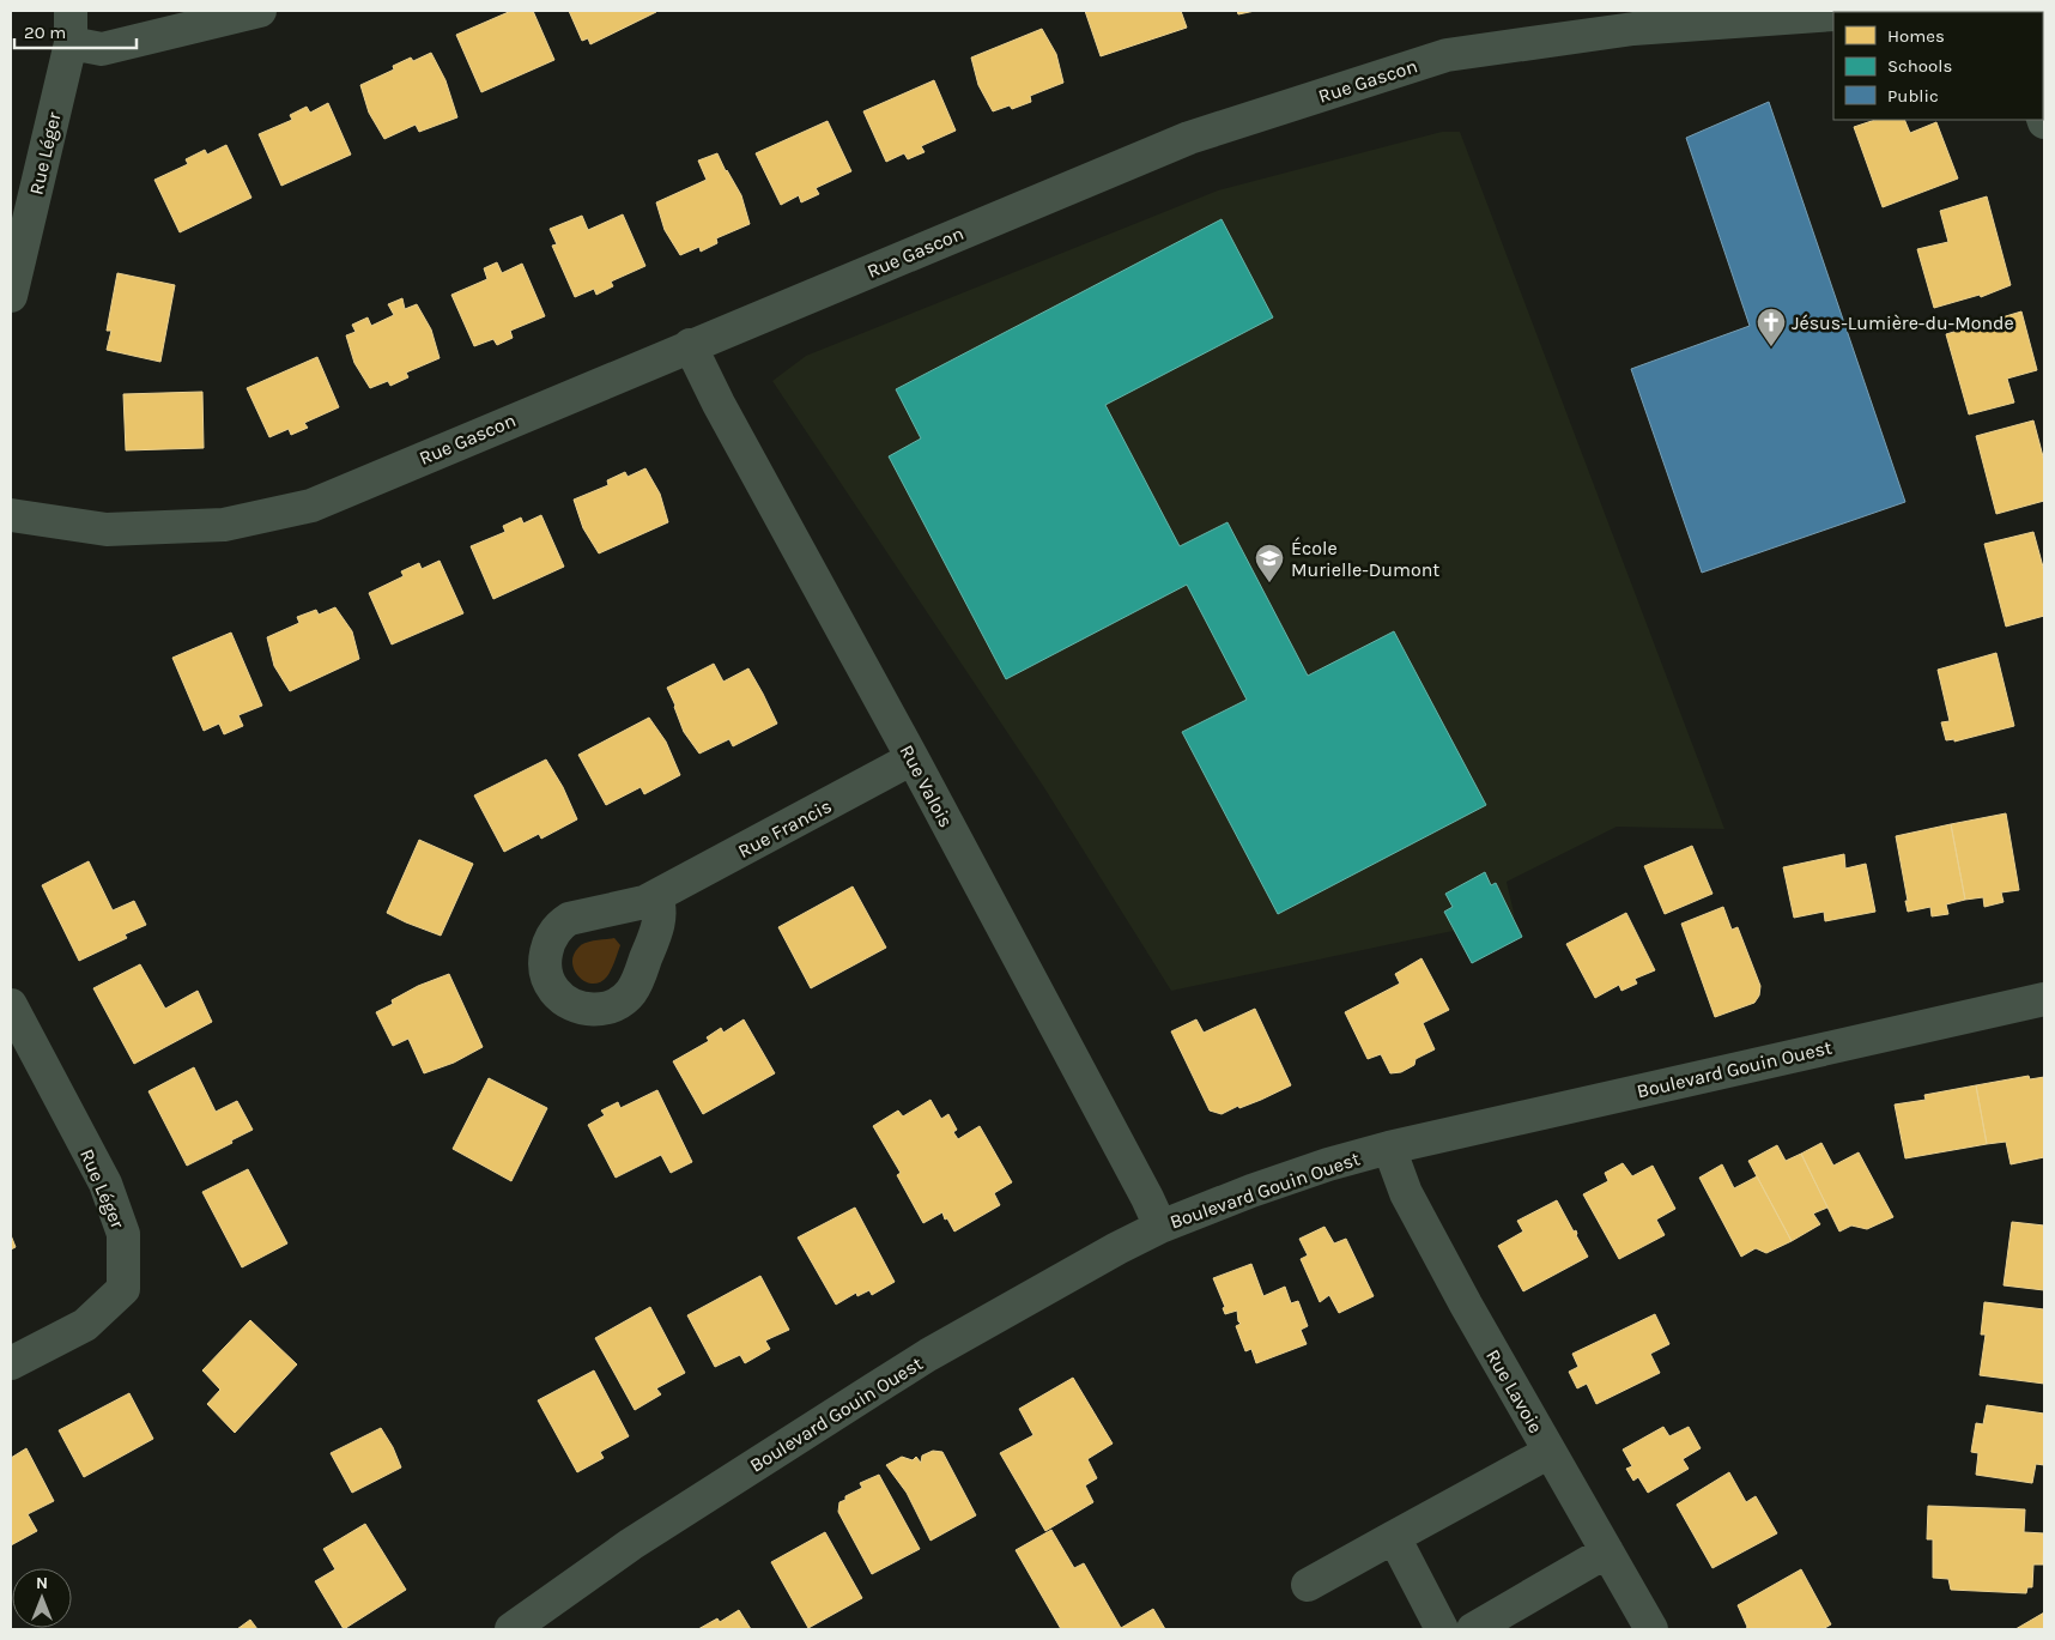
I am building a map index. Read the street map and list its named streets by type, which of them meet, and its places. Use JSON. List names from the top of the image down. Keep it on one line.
{"streets":{"street":["Rue Gascon","Rue Léger","Rue Valois","Rue Francis","Boulevard Gouin Ouest","Rue Lavoie"]},"crossings":[["Rue Gascon","Rue Valois"],["Rue Valois","Rue Francis"],["Rue Valois","Boulevard Gouin Ouest"],["Boulevard Gouin Ouest","Rue Lavoie"]],"places":{"church":["Jésus-Lumière-du-Monde"],"school or university":["École Murielle-Dumont"]},"legend":["Homes","Schools","Public"],"scale_bar":"20 m","north":"top"}
